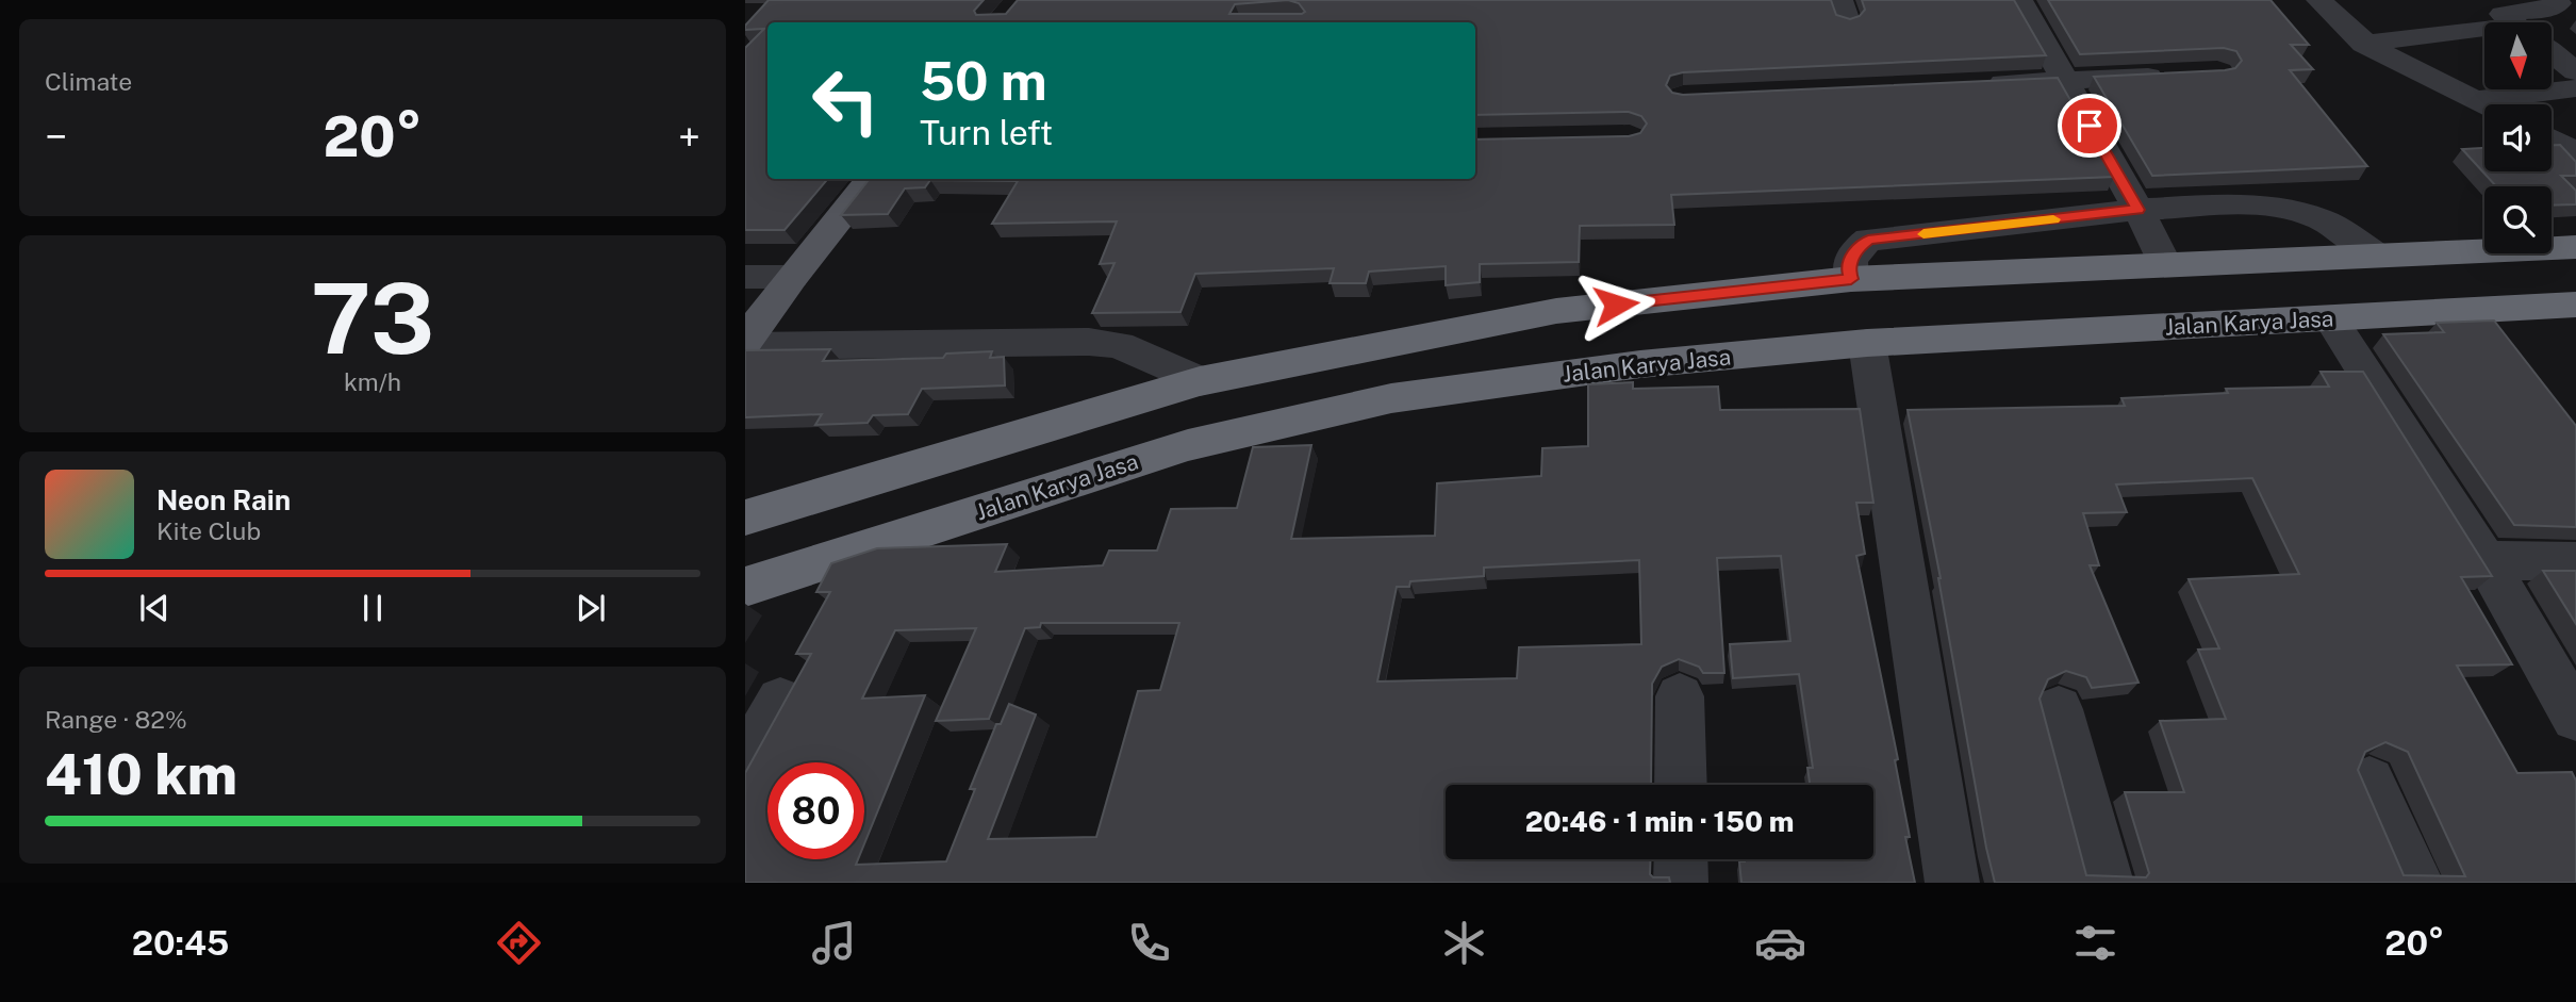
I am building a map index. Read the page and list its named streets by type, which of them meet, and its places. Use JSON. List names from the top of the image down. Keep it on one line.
{"streets":{"highway":["Jalan Karya Jasa"]},"north":"bottom","page":{"tile":["Climate",["73","km/h"],["Range · 82%","410 km"]],"turn":["50 m","Turn left"],"heat":["−","20°","+"],"song":["Neon Rain","Kite Club"],"limit":"80","trip":"20:46 · 1 min · 150 m","tabs":["20:45","20°"]}}
